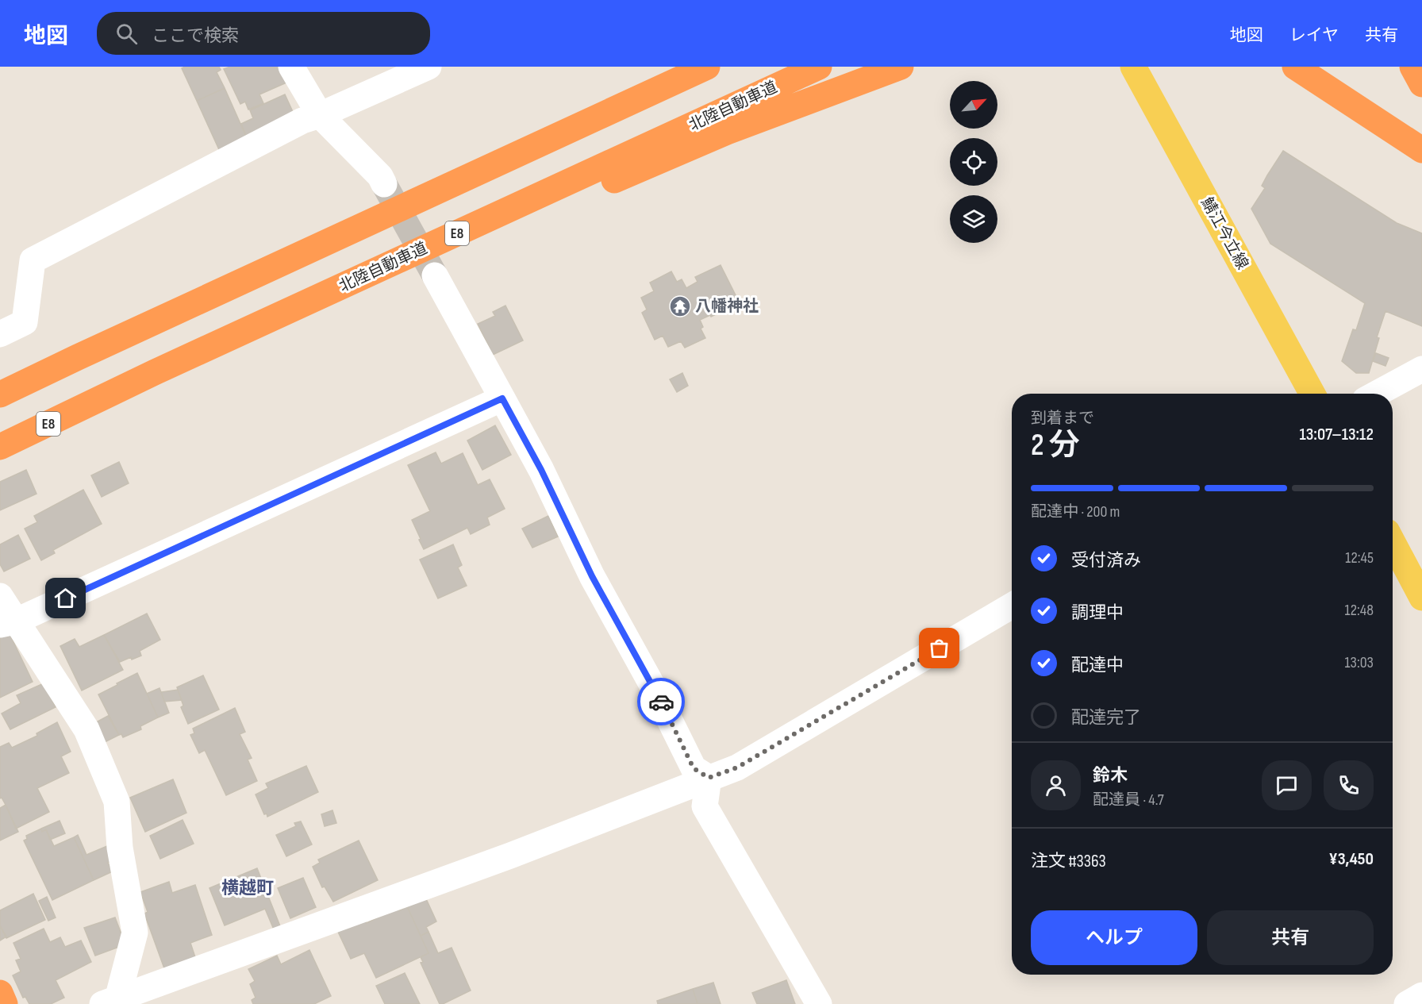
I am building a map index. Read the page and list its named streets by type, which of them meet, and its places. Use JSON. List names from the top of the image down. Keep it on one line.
{"streets":{"highway":["北陸自動車道","E8"],"main road":["鯖江今立線"]},"districts":["横越町"],"places":{"temple":["八幡神社"]},"north":"top right","page":{"header":"地図","search":"ここで検索","nav":["地図","レイヤ","共有"],"heading":["2 分","到着まで","13:07–13:12"],"panel":["鈴木","配達員 · 4.7","注文 #3363","¥3,450"],"bar":"配達中 · 200 m","list":[["受付済み","12:45"],["調理中","12:48"],["配達中","13:03"],"配達完了"],"buttons":["ヘルプ","共有"]}}
